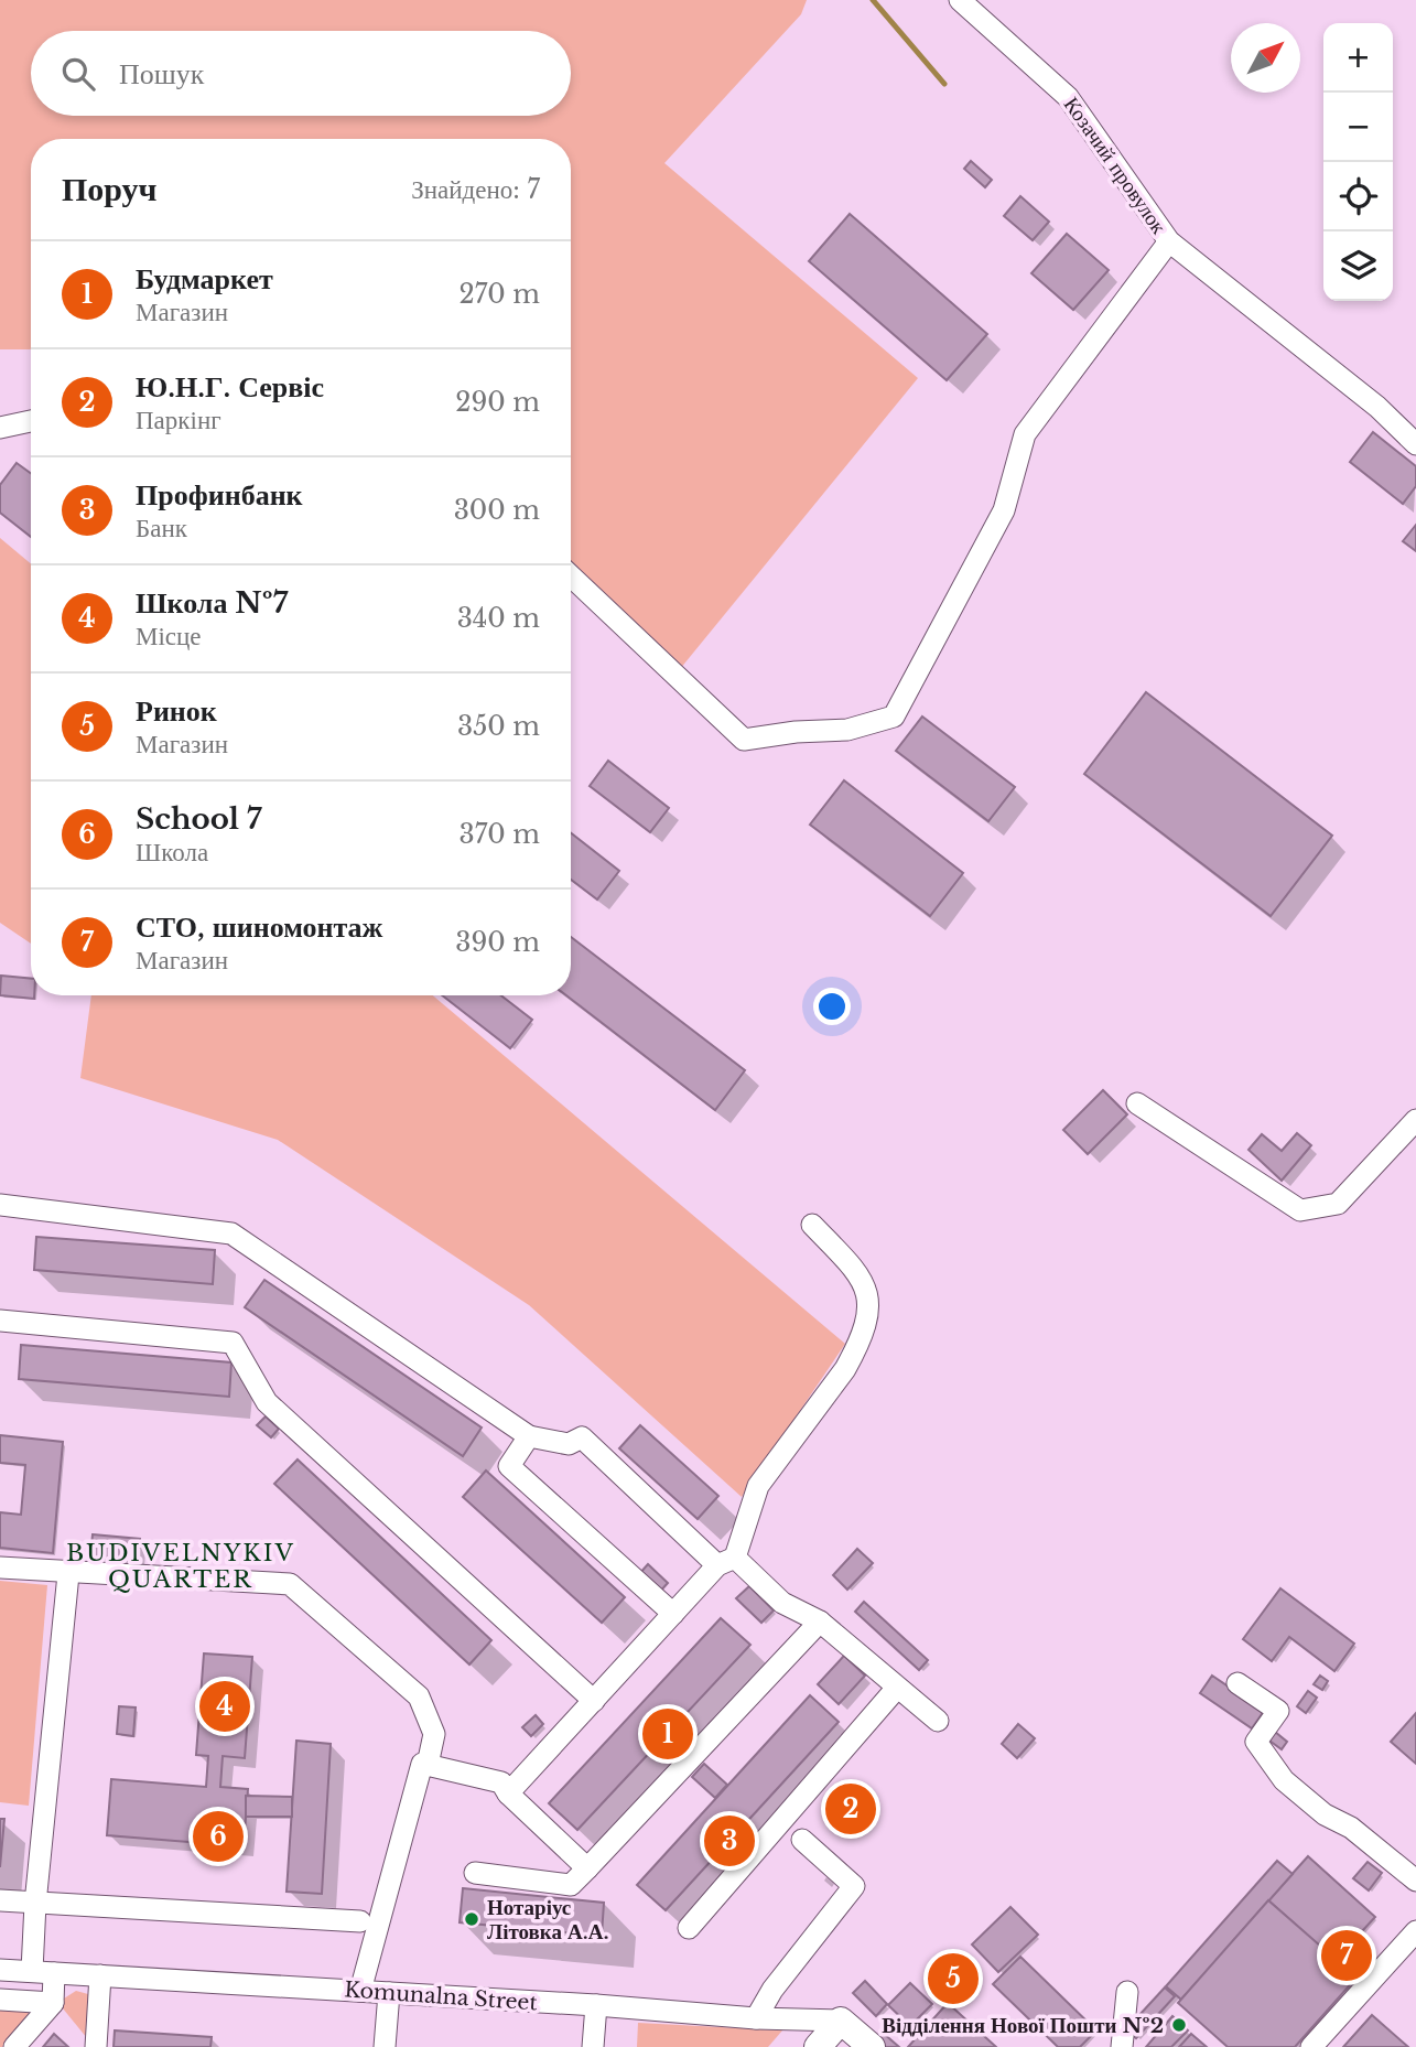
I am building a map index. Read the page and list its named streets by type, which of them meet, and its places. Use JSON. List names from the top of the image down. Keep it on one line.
{"streets":{"street":["Козачий провулок","Komunalna Street"]},"districts":["BUDIVELNYKIV QUARTER"],"places":["Нотаріус Літовка А.А.","Відділення Нової Пошти №2"],"north":"top right","page":{"map_buttons":["+","−"],"search":"Пошук","heading":["Поруч","Знайдено: 7"],"list":[{"mark":"1","name":"Будмаркет","note":"Магазин","value":"270 m"},{"mark":"2","name":"Ю.Н.Г. Сервіс","note":"Паркінг","value":"290 m"},{"mark":"3","name":"Профинбанк","note":"Банк","value":"300 m"},{"mark":"4","name":"Школа №7","note":"Місце","value":"340 m"},{"mark":"5","name":"Ринок","note":"Магазин","value":"350 m"},{"mark":"6","name":"School 7","note":"Школа","value":"370 m"},{"mark":"7","name":"СТО, шиномонтаж","note":"Магазин","value":"390 m"}],"pins":["4","1","2","6","3","7","5"]}}
